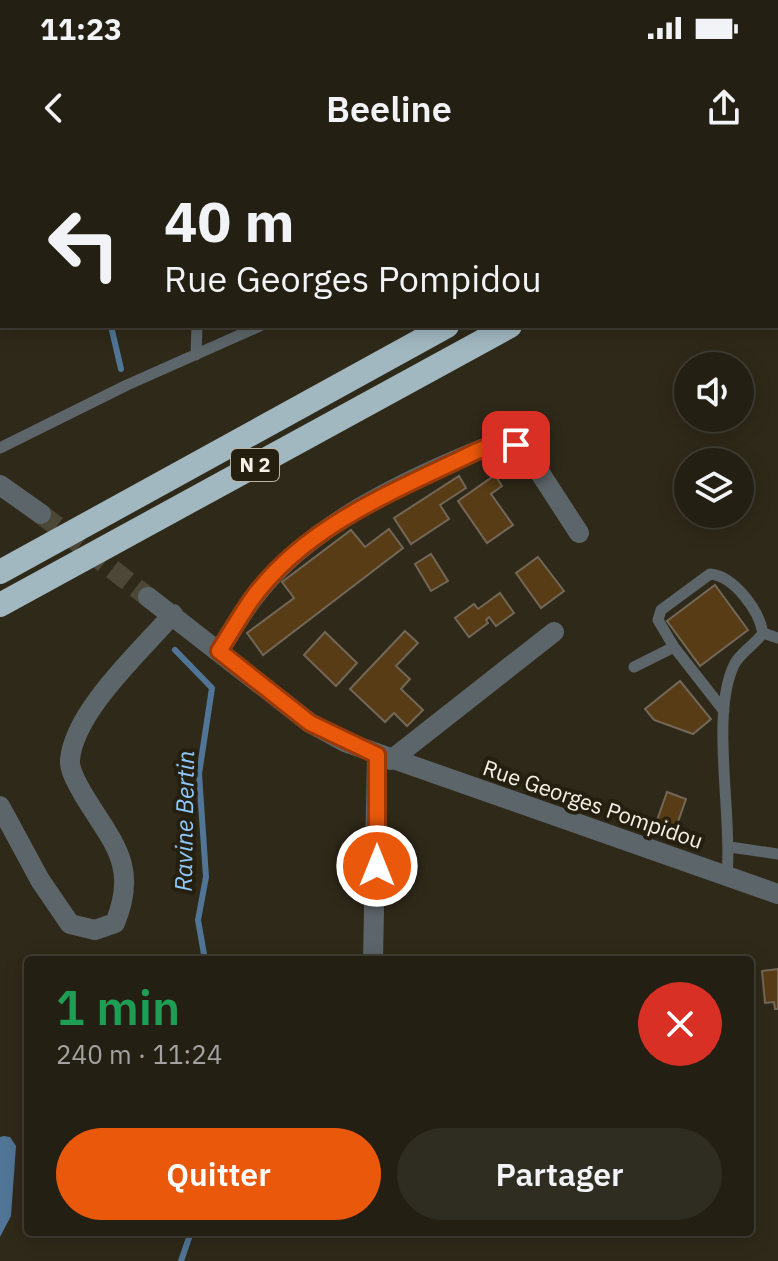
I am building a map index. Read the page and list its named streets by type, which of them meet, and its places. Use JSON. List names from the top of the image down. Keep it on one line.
{"streets":{"highway":["N 2"],"street":["Rue Georges Pompidou"]},"water":["Ravine Bertin"],"page":{"status":"11:23","header":"Beeline","turn":["40 m","Rue Georges Pompidou"],"heading":["1 min","240 m · 11:24"],"buttons":["Quitter","Partager"]}}
